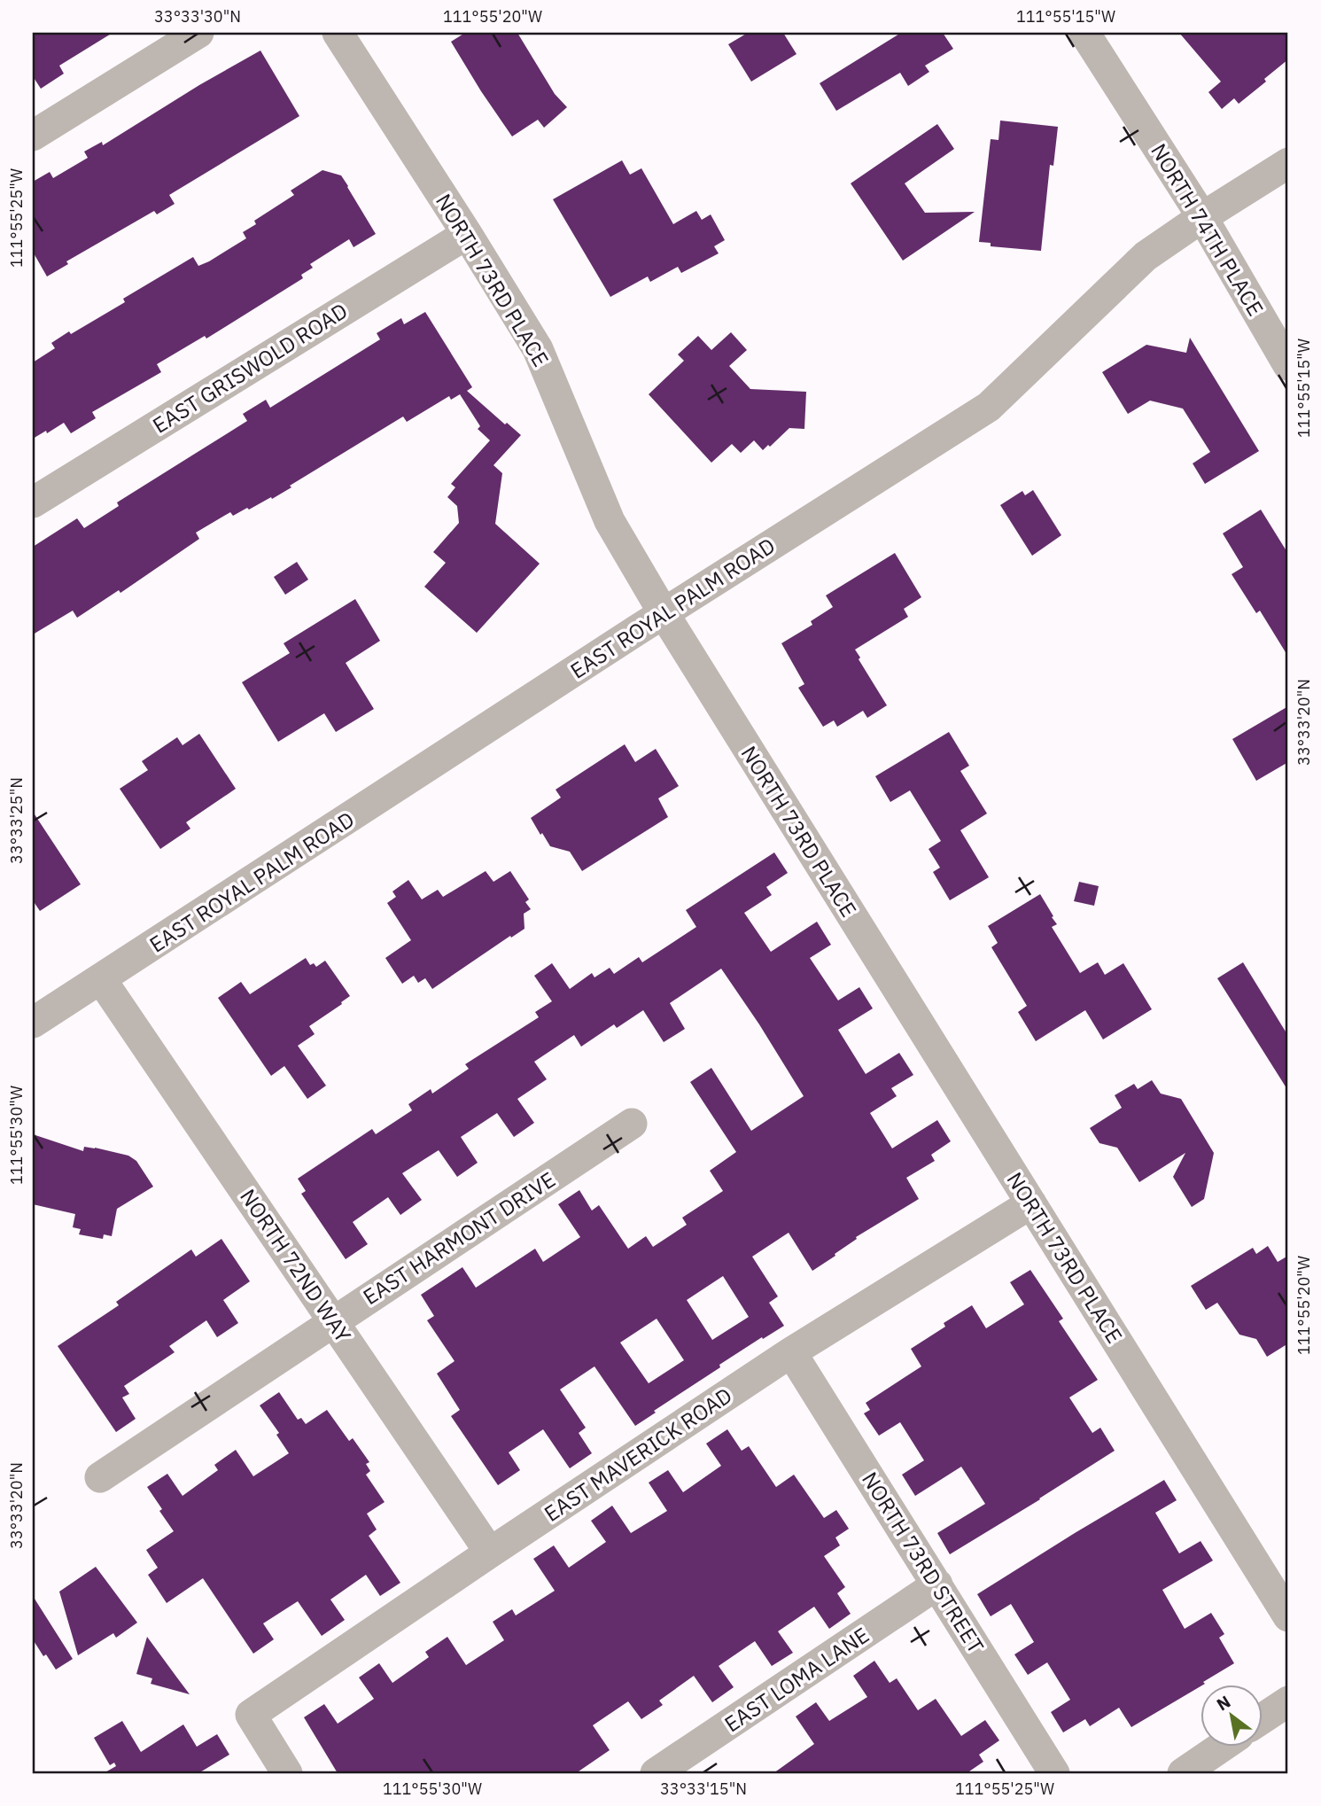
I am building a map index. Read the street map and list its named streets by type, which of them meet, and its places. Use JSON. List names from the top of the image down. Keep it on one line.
{"streets":{"street":["NORTH 74TH PLACE","NORTH 73RD PLACE","EAST GRISWOLD ROAD","EAST ROYAL PALM ROAD","EAST HARMONT DRIVE","NORTH 72ND WAY","EAST MAVERICK ROAD","NORTH 73RD STREET","EAST LOMA LANE"]},"crossings":[["NORTH 74TH PLACE","EAST ROYAL PALM ROAD"],["NORTH 73RD PLACE","EAST GRISWOLD ROAD"],["NORTH 73RD PLACE","EAST ROYAL PALM ROAD"],["NORTH 73RD PLACE","EAST MAVERICK ROAD"],["EAST ROYAL PALM ROAD","NORTH 72ND WAY"],["EAST HARMONT DRIVE","NORTH 72ND WAY"],["NORTH 72ND WAY","EAST MAVERICK ROAD"],["EAST MAVERICK ROAD","NORTH 73RD STREET"],["NORTH 73RD STREET","EAST LOMA LANE"]],"north":"top left","coordinates":["33°33'30\"N","111°55'20\"W","111°55'15\"W","111°55'25\"W","33°33'20\"N","33°33'25\"N","111°55'30\"W","33°33'15\"N"]}
